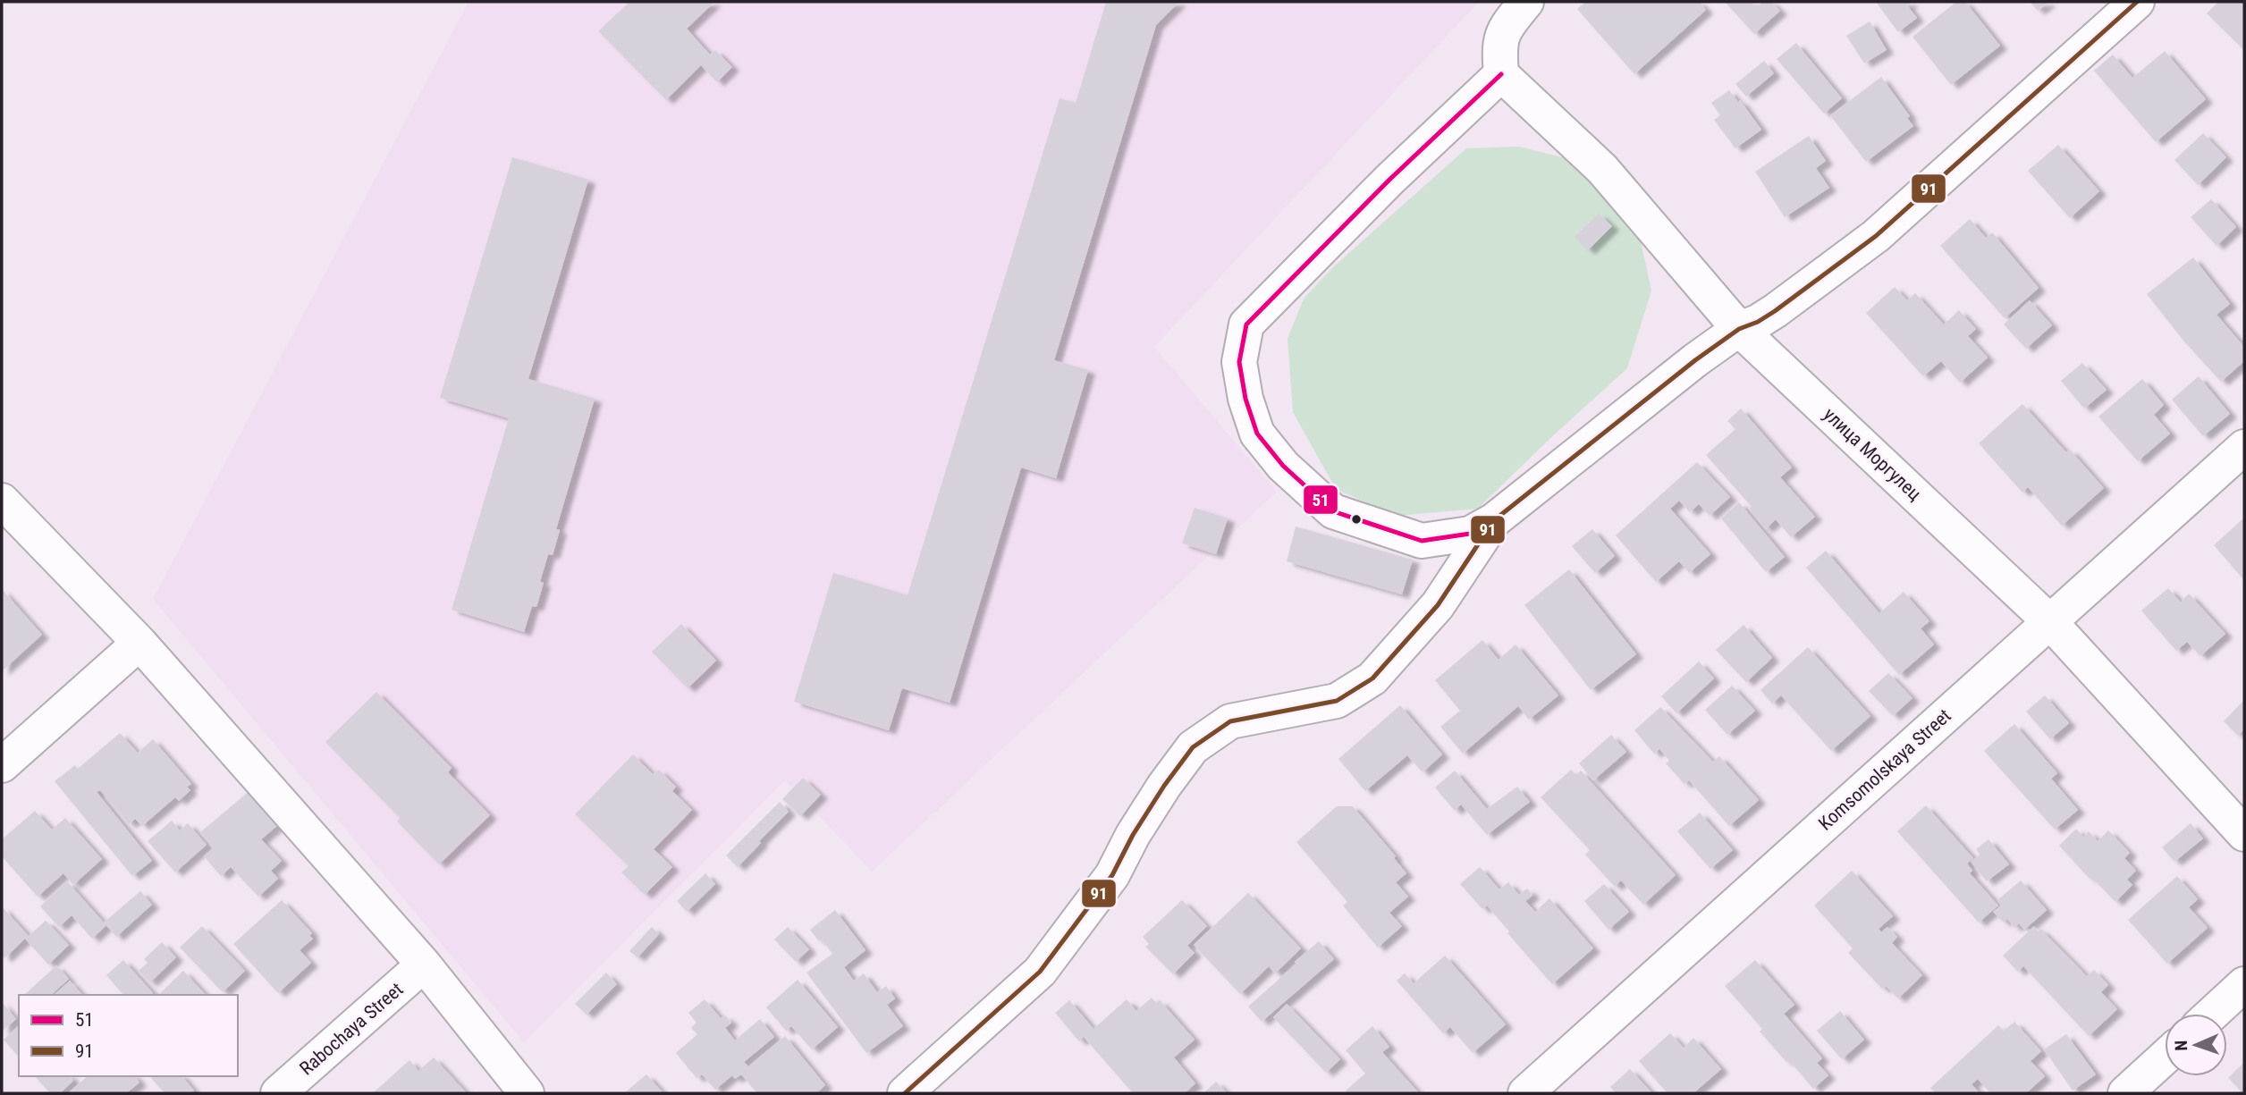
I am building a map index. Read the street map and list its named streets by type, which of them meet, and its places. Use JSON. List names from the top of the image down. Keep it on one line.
{"streets":{"street":["улица Моргулец","Komsomolskaya Street","Rabochaya Street"]},"crossings":[["улица Моргулец","Komsomolskaya Street"]],"lines":["transit line 91","transit line 51"],"legend":["51","91"],"north":"left"}
